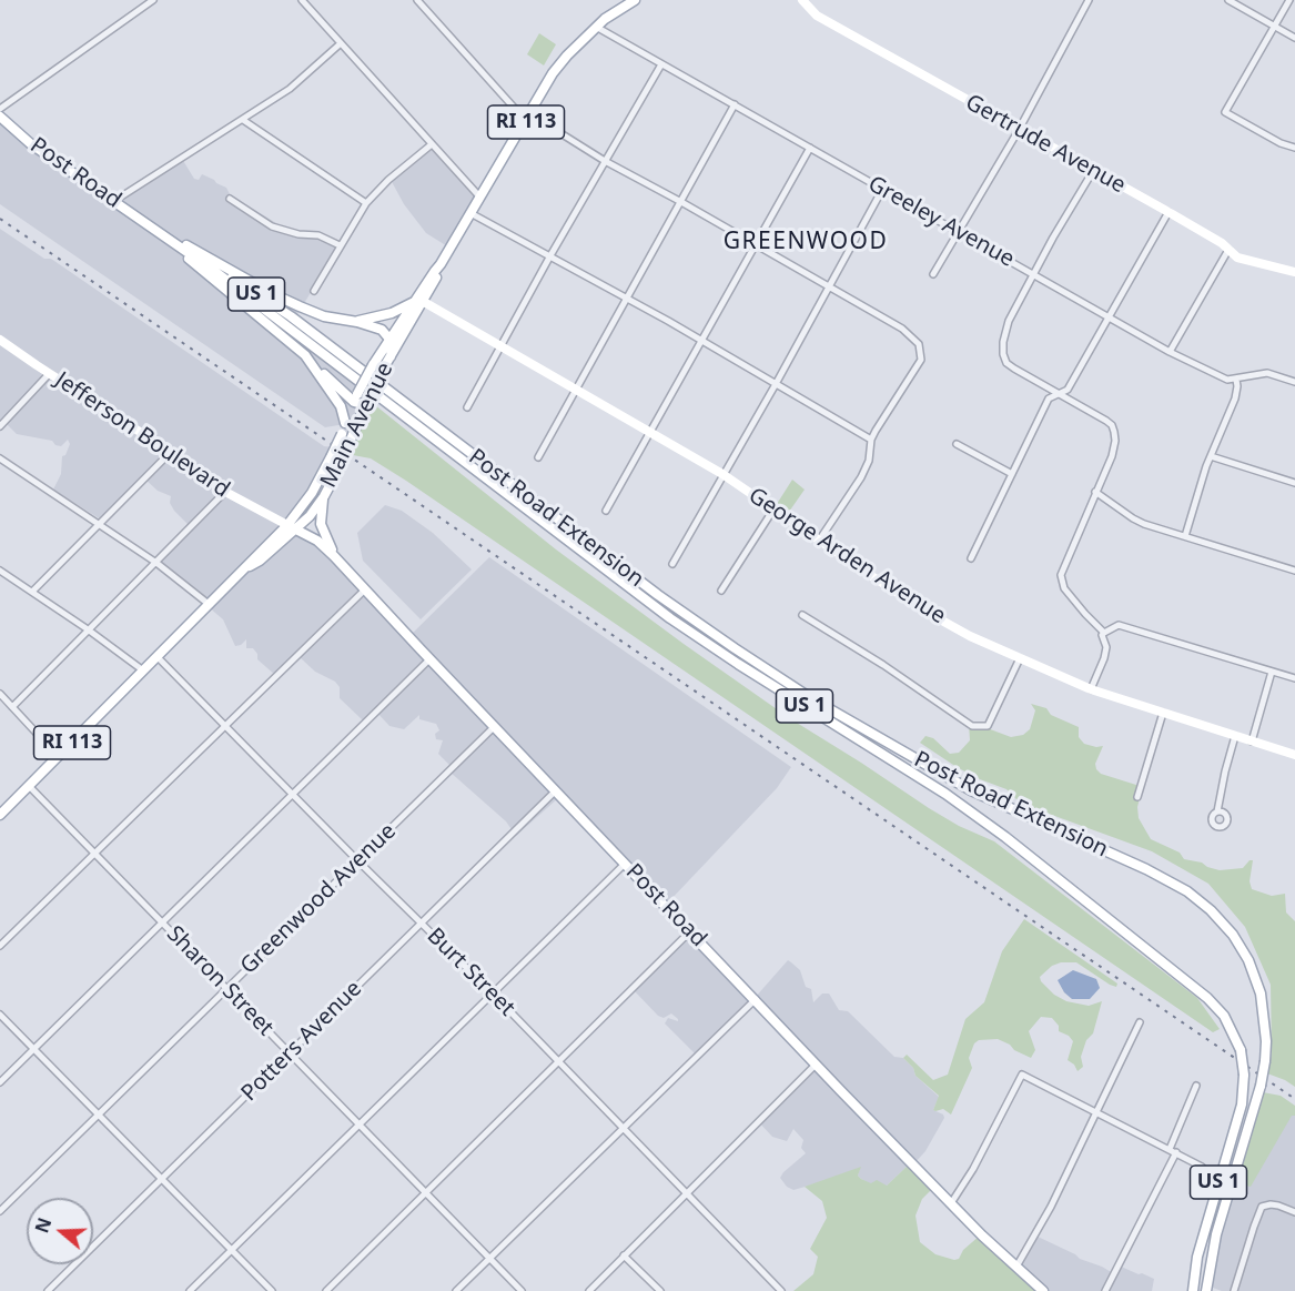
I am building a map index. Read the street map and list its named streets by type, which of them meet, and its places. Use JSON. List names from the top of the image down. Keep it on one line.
{"streets":{"main road":["RI 113","Post Road","US 1","Main Avenue","Post Road Extension"],"street":["Gertrude Avenue","Greeley Avenue","Jefferson Boulevard","George Arden Avenue","Greenwood Avenue","Burt Street","Sharon Street","Potters Avenue"]},"crossings":[["Post Road","Main Avenue"],["Post Road","Jefferson Boulevard"],["Post Road","Post Road Extension"],["Post Road","Greenwood Avenue"],["Post Road","Potters Avenue"],["Greeley Avenue","Main Avenue"],["Main Avenue","Jefferson Boulevard"],["Main Avenue","George Arden Avenue"],["Main Avenue","Burt Street"],["Main Avenue","Sharon Street"],["Greenwood Avenue","Burt Street"],["Greenwood Avenue","Sharon Street"],["Burt Street","Potters Avenue"],["Sharon Street","Potters Avenue"]],"districts":["GREENWOOD"],"north":"left"}
